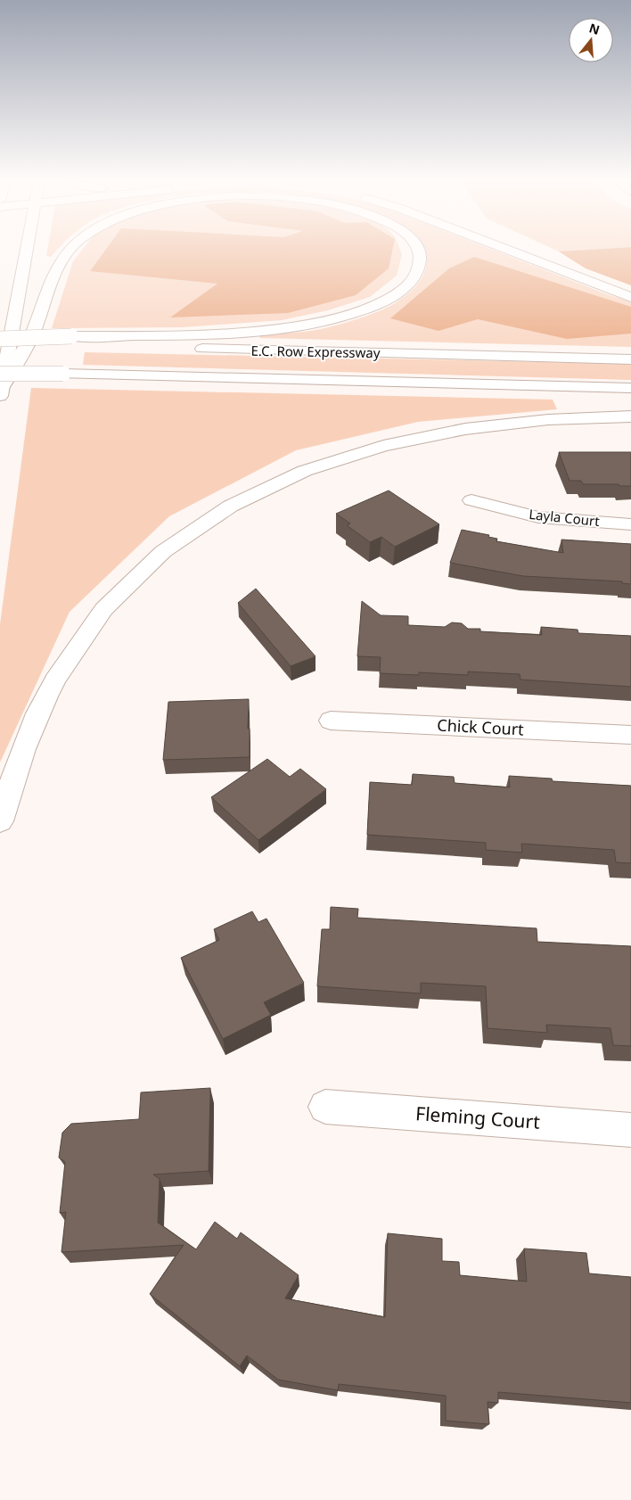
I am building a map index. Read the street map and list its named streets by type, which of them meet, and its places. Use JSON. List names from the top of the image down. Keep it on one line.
{"streets":{"main road":["E.C. Row Expressway","Layla Court","Chick Court","Fleming Court"]},"north":"top"}
